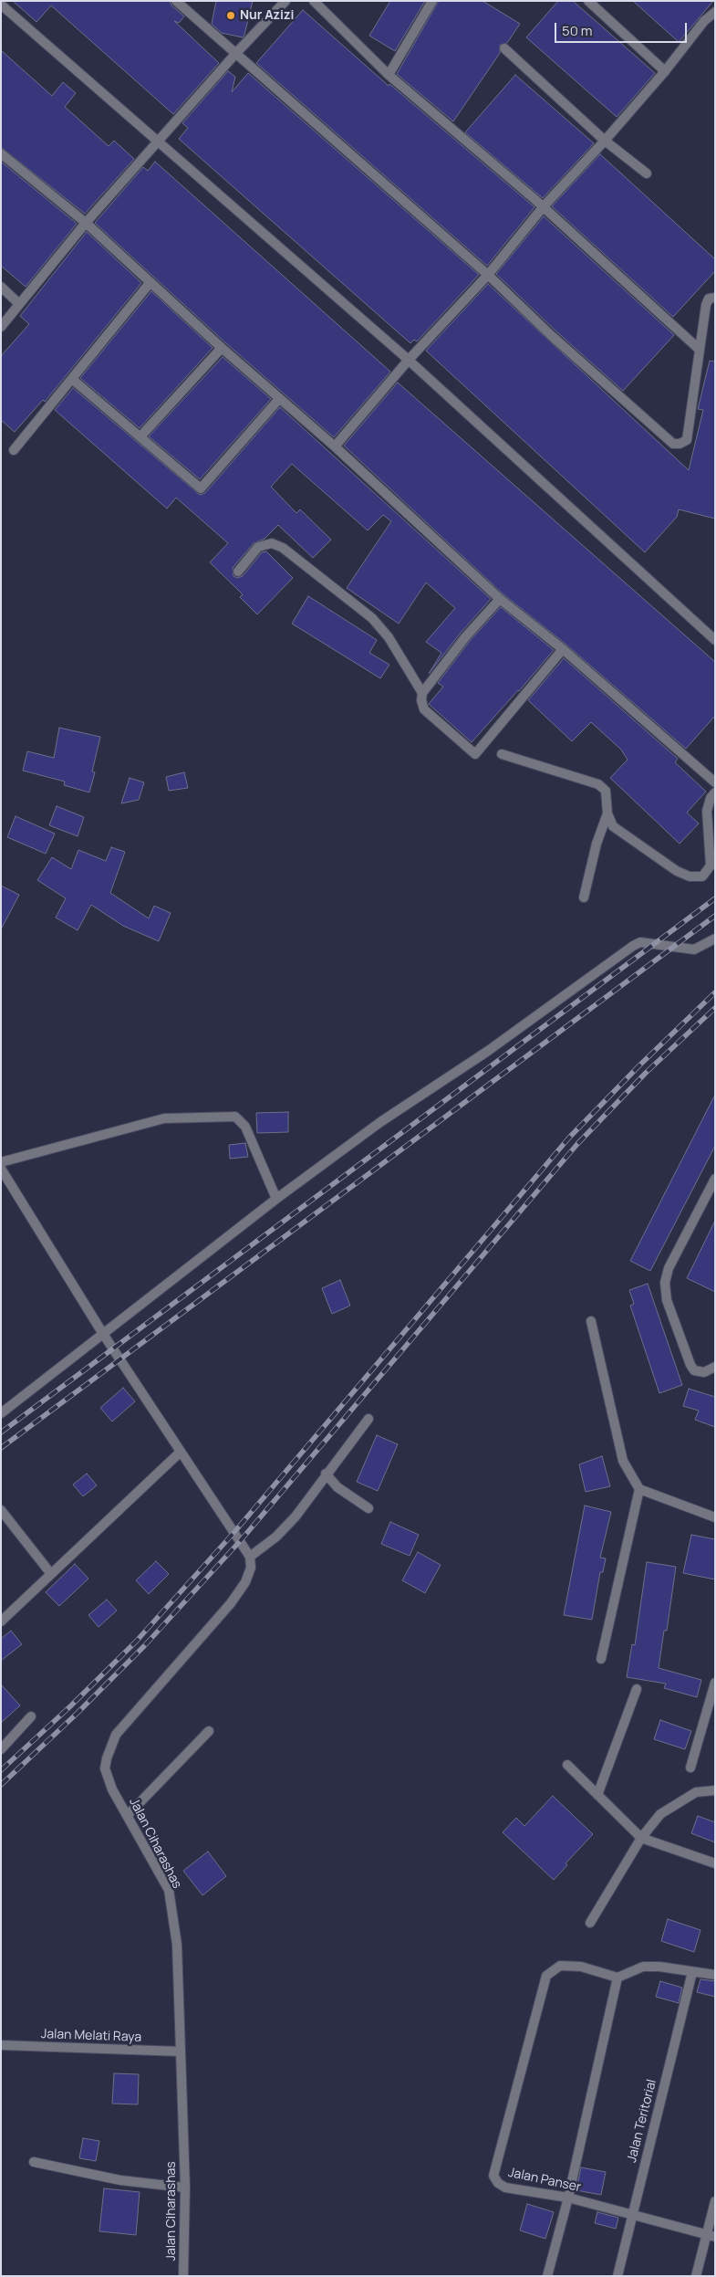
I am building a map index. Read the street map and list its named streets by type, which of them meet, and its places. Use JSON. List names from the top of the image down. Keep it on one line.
{"streets":{"street":["Jalan Ciharashas","Jalan Melati Raya","Jalan Teritorial","Jalan Panser"]},"crossings":[["Jalan Ciharashas","Jalan Melati Raya"],["Jalan Teritorial","Jalan Panser"]],"places":["Nur Azizi"],"scale_bar":"50 m"}
